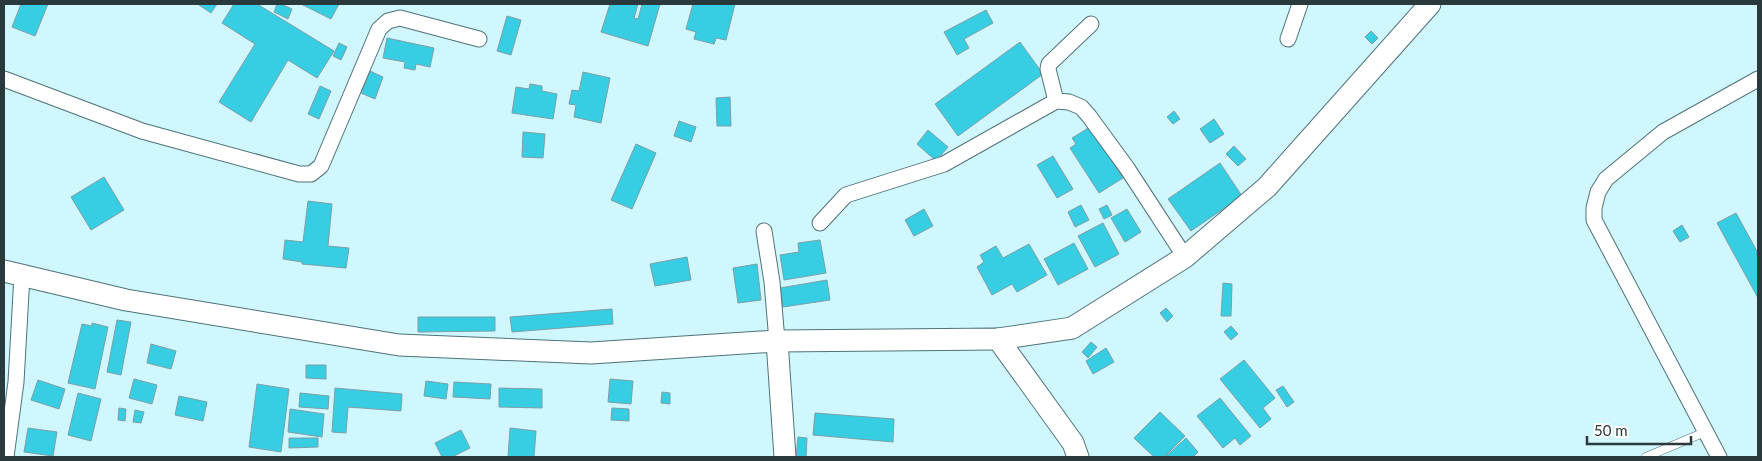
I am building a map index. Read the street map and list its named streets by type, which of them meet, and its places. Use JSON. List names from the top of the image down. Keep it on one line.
{"scale_bar":"50 m"}
